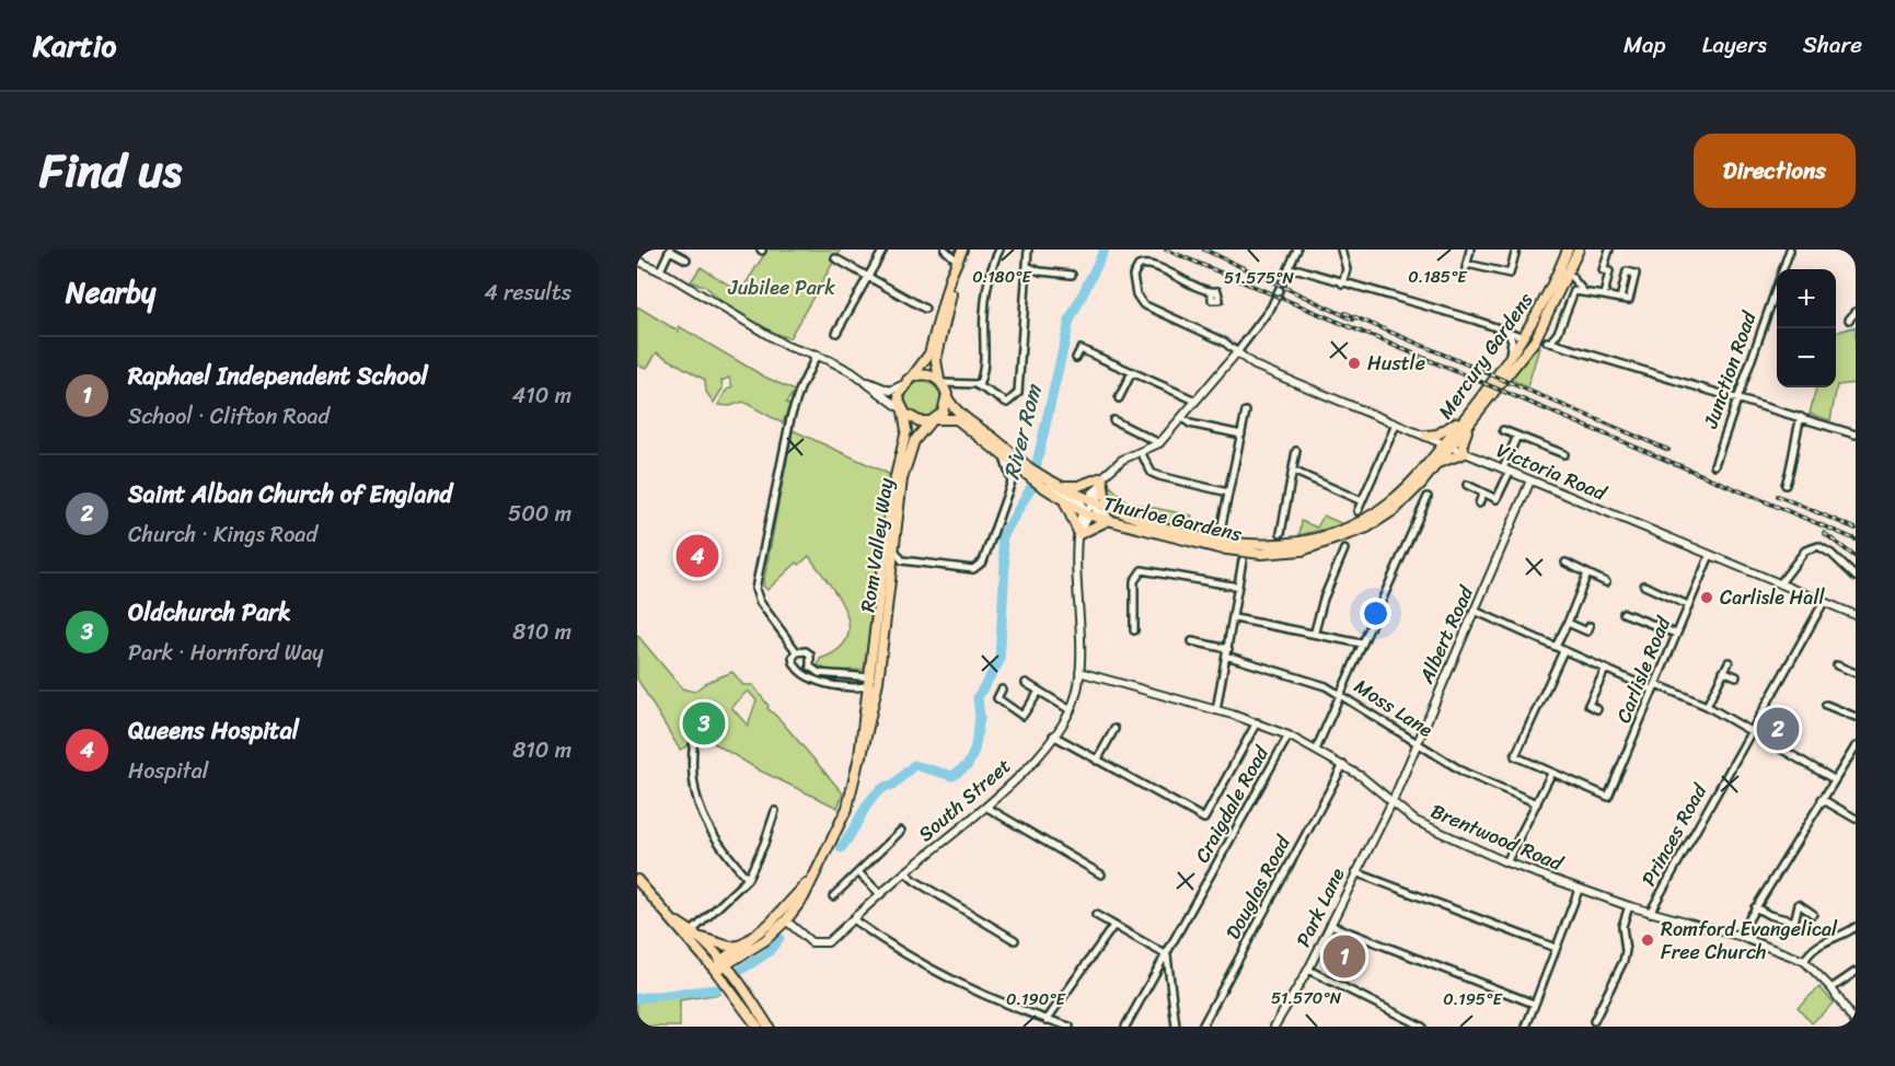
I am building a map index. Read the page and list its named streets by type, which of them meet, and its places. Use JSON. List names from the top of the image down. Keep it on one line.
{"streets":{"main road":["Mercury Gardens","Thurloe Gardens","Rom Valley Way"],"street":["Junction Road","Victoria Road","Albert Road","Carlisle Road","Moss Lane","South Street","Craigdale Road","Princes Road","Brentwood Road","Douglas Road","Park Lane"]},"crossings":[["Mercury Gardens","Victoria Road"],["Mercury Gardens","Thurloe Gardens"],["Victoria Road","Thurloe Gardens"],["Victoria Road","Albert Road"],["Victoria Road","Carlisle Road"],["Victoria Road","Princes Road"],["Thurloe Gardens","South Street"],["Rom Valley Way","South Street"],["Albert Road","Moss Lane"],["Albert Road","Brentwood Road"],["Albert Road","Park Lane"],["South Street","Brentwood Road"],["Craigdale Road","Brentwood Road"],["Princes Road","Brentwood Road"],["Brentwood Road","Douglas Road"],["Brentwood Road","Park Lane"]],"water":["River Rom"],"parks":["Jubilee Park"],"places":["Hustle","Carlisle Hall","Romford Evangelical Free Church"],"page":{"header":"Kartio","nav":["Map","Layers","Share"],"title":"Find us","buttons":"Directions","heading":["Nearby","4 results"],"map_buttons":["+","−"],"list":[{"mark":"1","name":"Raphael Independent School","note":"School · Clifton Road","value":"410 m"},{"mark":"2","name":"Saint Alban Church of England","note":"Church · Kings Road","value":"500 m"},{"mark":"3","name":"Oldchurch Park","note":"Park · Hornford Way","value":"810 m"},{"mark":"4","name":"Queens Hospital","note":"Hospital","value":"810 m"}],"pins":["4","3","2","1"]},"coordinates":["0.180°E","0.185°E","51.575°N","51.570°N","0.190°E","0.195°E"]}
